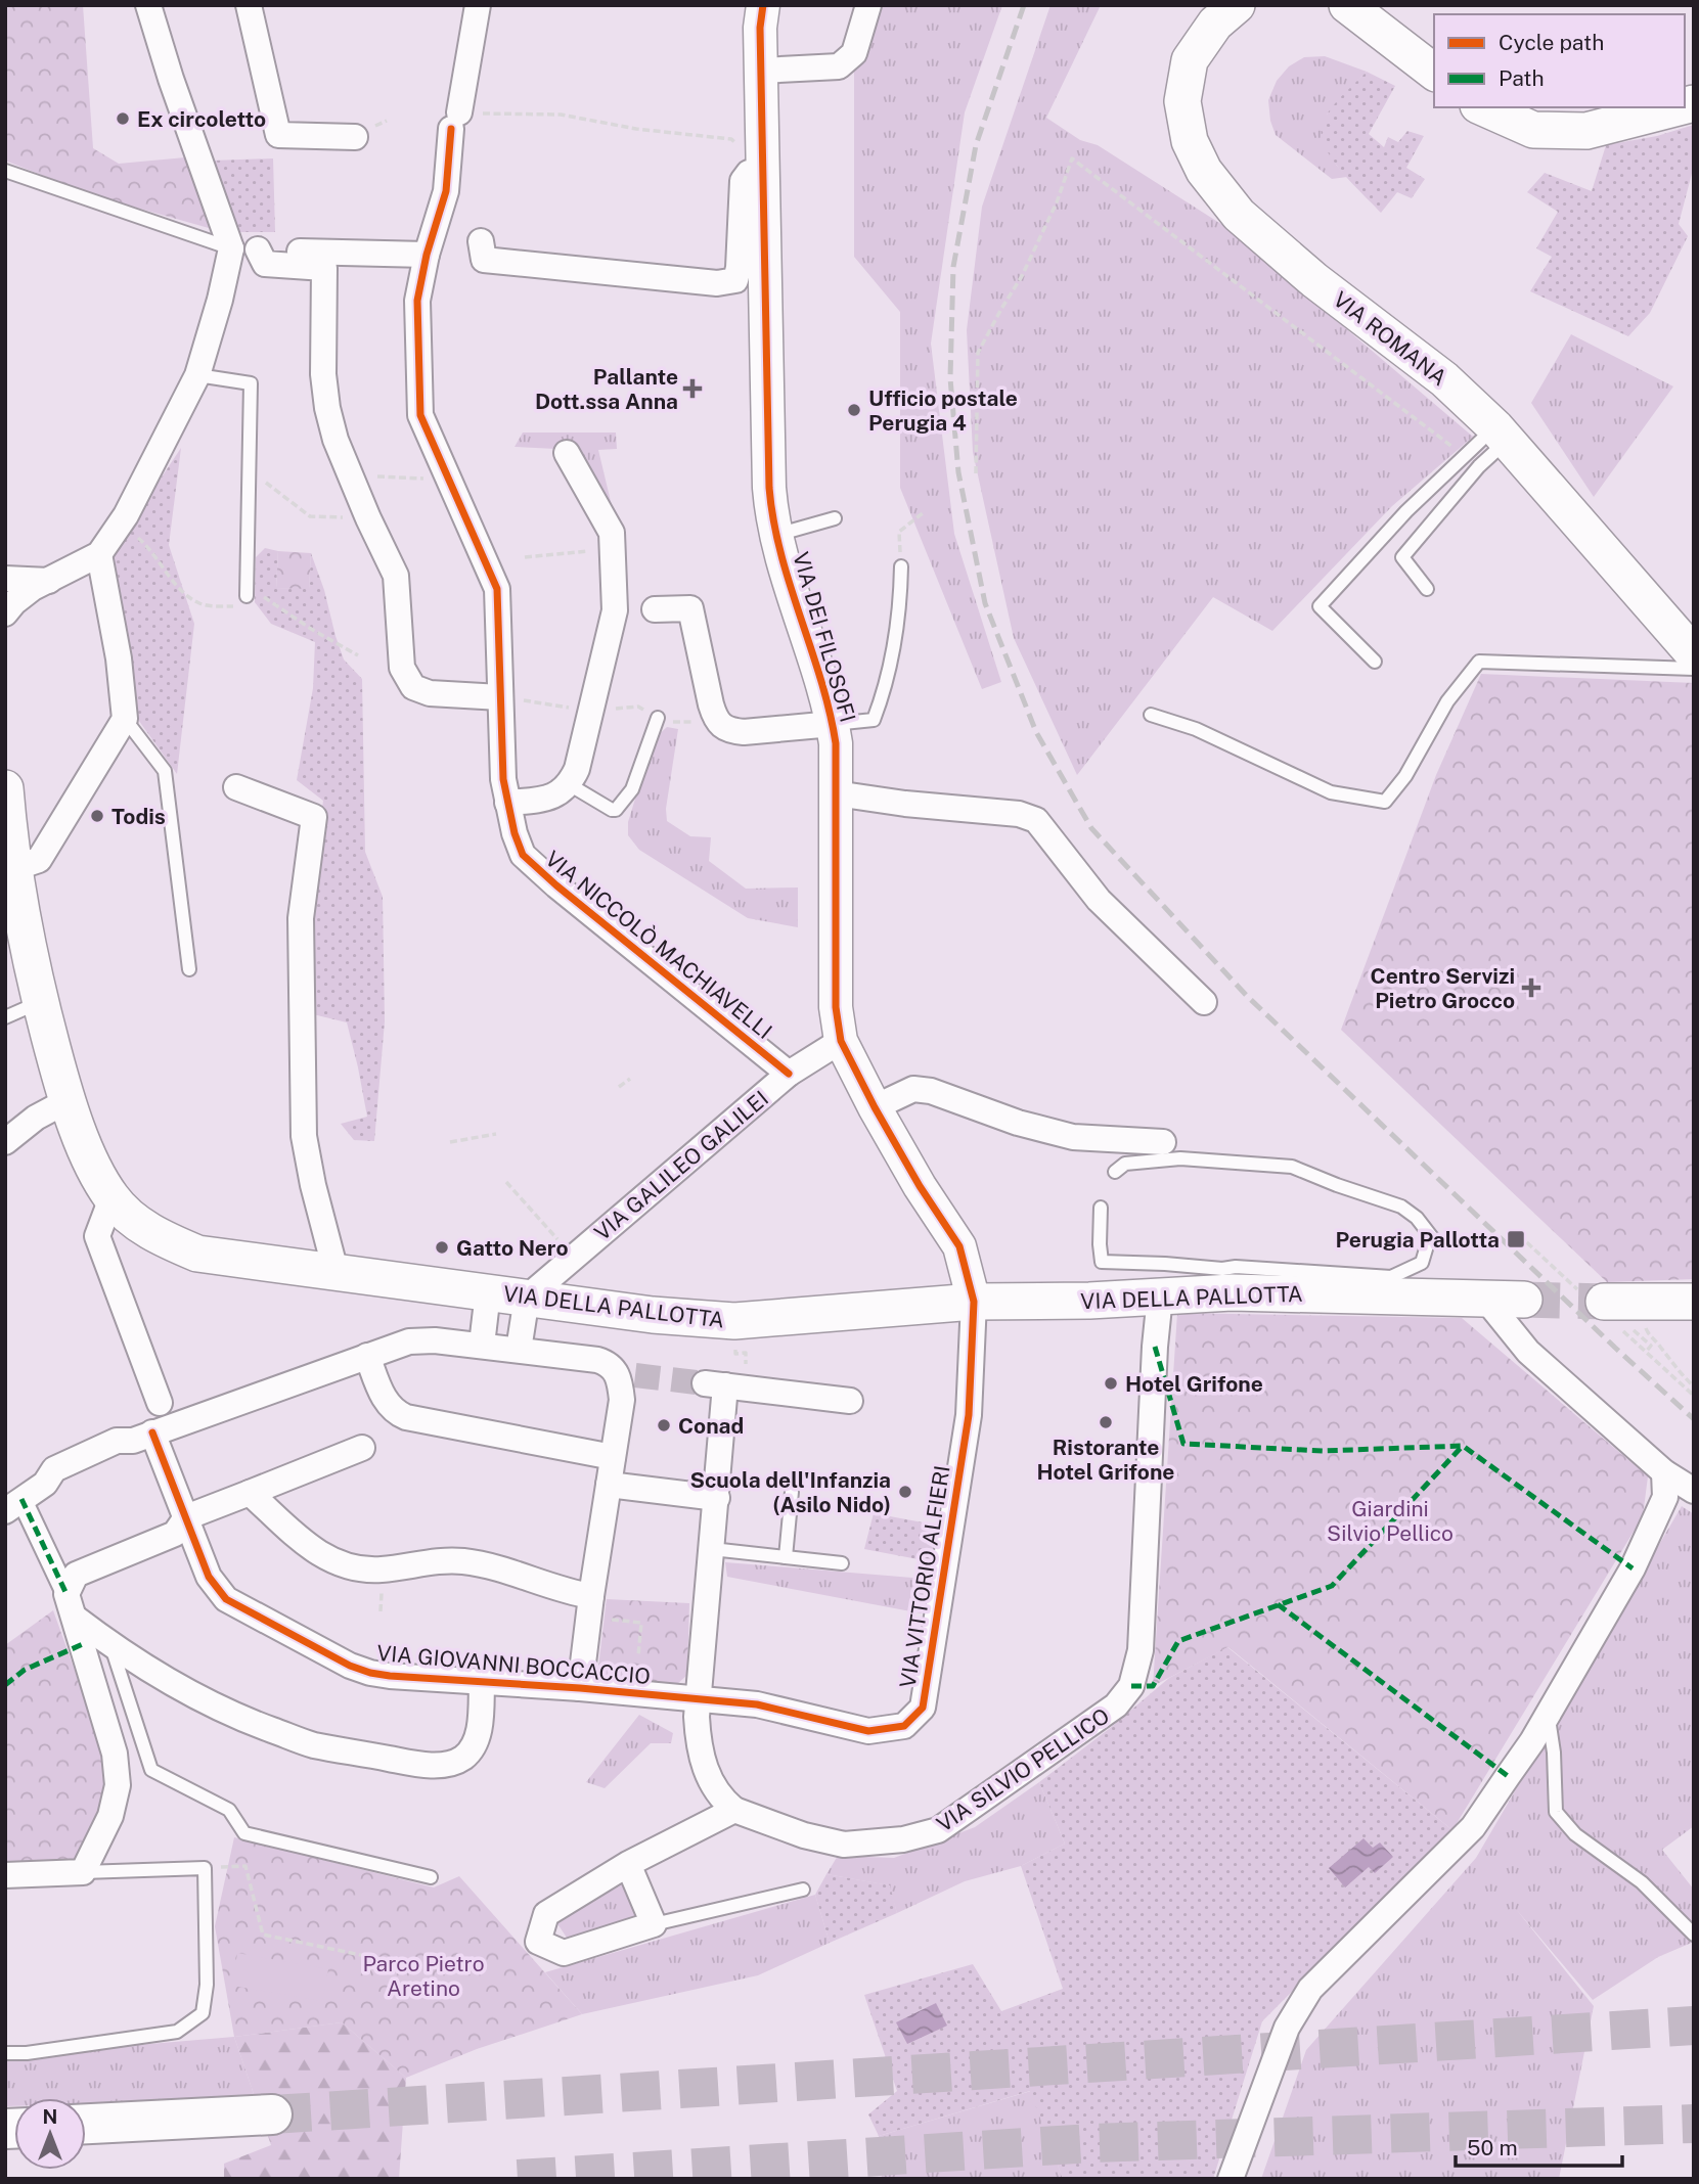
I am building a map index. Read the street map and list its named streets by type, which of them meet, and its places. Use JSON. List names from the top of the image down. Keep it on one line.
{"streets":{"main road":["VIA ROMANA","VIA DELLA PALLOTTA"],"street":["VIA DEI FILOSOFI","VIA NICCOLÒ MACHIAVELLI","VIA GALILEO GALILEI","VIA VITTORIO ALFIERI","VIA GIOVANNI BOCCACCIO","VIA SILVIO PELLICO"]},"crossings":[["VIA DEI FILOSOFI","VIA GALILEO GALILEI"],["VIA DEI FILOSOFI","VIA DELLA PALLOTTA"],["VIA DEI FILOSOFI","VIA VITTORIO ALFIERI"],["VIA NICCOLÒ MACHIAVELLI","VIA GALILEO GALILEI"],["VIA GALILEO GALILEI","VIA DELLA PALLOTTA"],["VIA DELLA PALLOTTA","VIA VITTORIO ALFIERI"],["VIA DELLA PALLOTTA","VIA SILVIO PELLICO"],["VIA VITTORIO ALFIERI","VIA GIOVANNI BOCCACCIO"]],"parks":["Giardini Silvio Pellico","Parco Pietro Aretino"],"places":{"other":["Ex circoletto","Ufficio postale Perugia 4","Todis","Gatto Nero","Hotel Grifone","Ristorante Hotel Grifone","Conad","Scuola dell'Infanzia (Asilo Nido)"],"health":["Pallante Dott.ssa Anna","Centro Servizi Pietro Grocco"],"transit":["Perugia Pallotta"]},"legend":["Cycle path","Path"],"scale_bar":"50 m","north":"top"}
